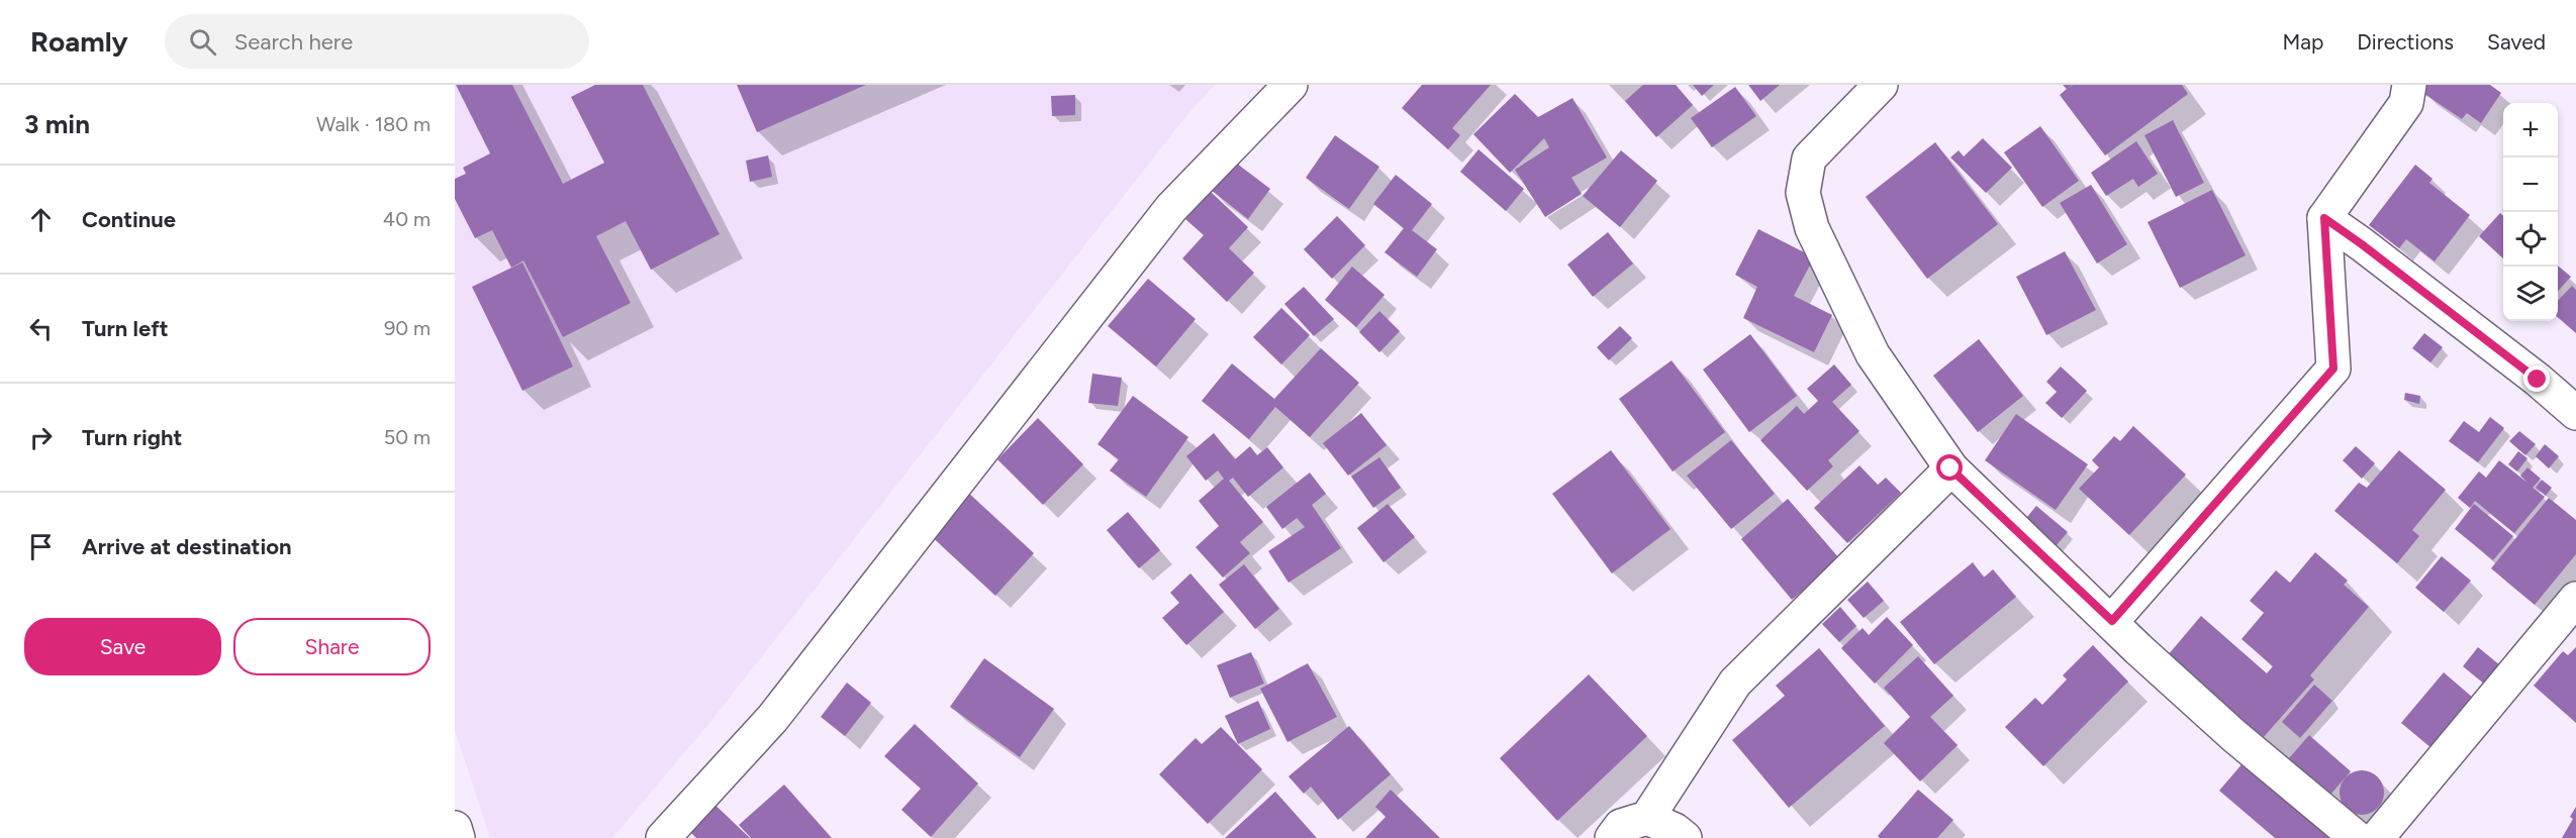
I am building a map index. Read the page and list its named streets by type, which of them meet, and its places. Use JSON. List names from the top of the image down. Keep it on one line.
{"page":{"header":"Roamly","search":"Search here","nav":["Map","Directions","Saved"],"heading":["3 min","Walk · 180 m"],"map_buttons":["+","−"],"list":[["Continue","40 m"],["Turn left","90 m"],["Turn right","50 m"],"Arrive at destination"],"buttons":["Save","Share"]}}
